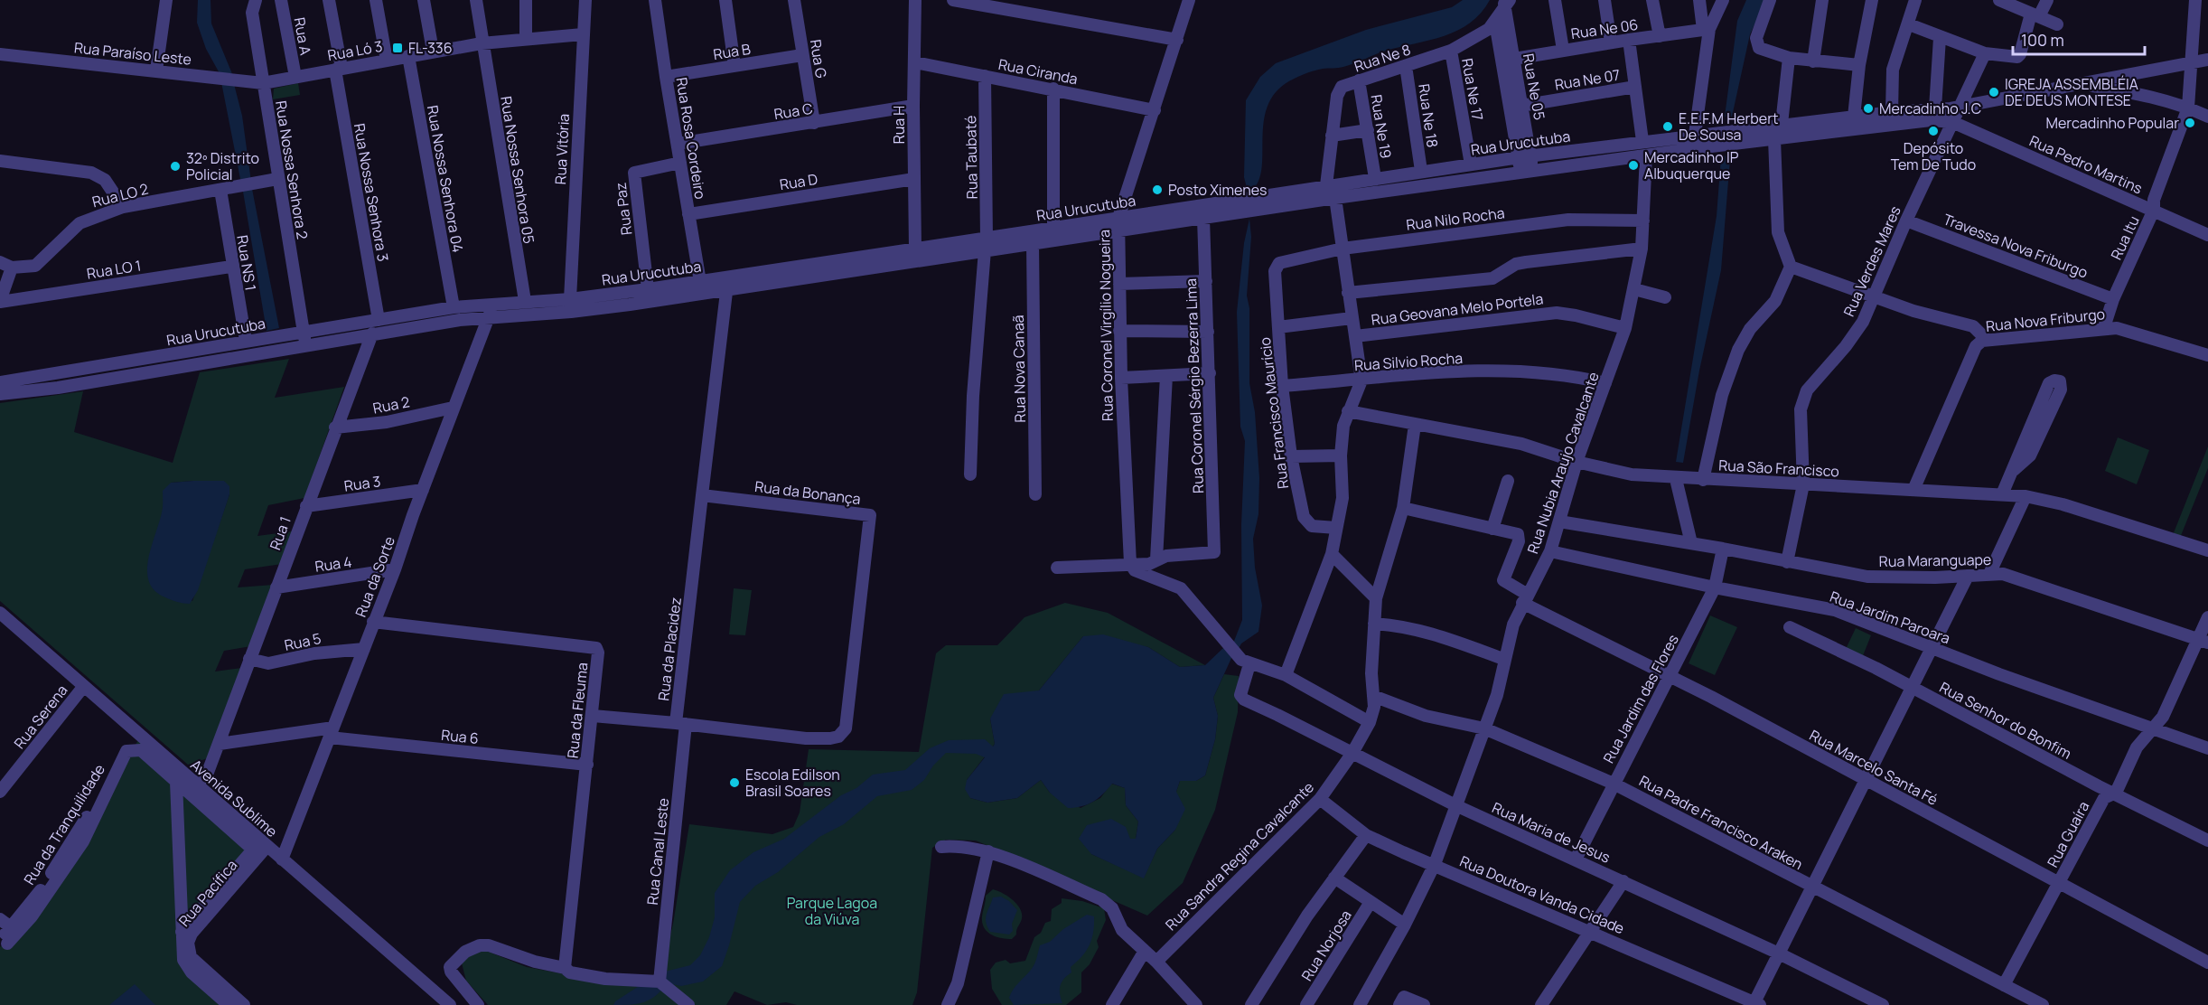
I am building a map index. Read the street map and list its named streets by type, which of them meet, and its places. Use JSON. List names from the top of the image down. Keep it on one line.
{"streets":{"street":["Rua Ne 06","Rua A","Rua Ló 3","Rua B","Rua Paraíso Leste","Rua Ne 8","Rua G","Rua Ciranda","Rua Ne 07","Rua Ne 05","Rua Ne 17","Rua C","Rua Ne 18","Rua H","Rua Ne 19","Rua Rosa Cordeiro","Rua Urucutuba","Rua Vitória","Rua Taubaté","Rua Pedro Martins","Rua Nossa Senhora 2","Rua Nossa Senhora 05","Rua Nossa Senhora 04","Rua D","Rua Nossa Senhora 3","Rua LO 2","Rua Paz","Rua Nilo Rocha","Rua Itu","Travessa Nova Friburgo","Rua Verdes Mares","Rua NS 1","Rua LO 1","Rua Geovana Melo Portela","Rua Nova Friburgo","Rua Coronel Virgílio Nogueira","Rua Silvio Rocha","Rua Nova Canaã","Rua Coronel Sérgio Bezerra Lima","Rua 2","Rua Francisco Maurício","Rua Nubia Araujo Cavalcante","Rua São Francisco","Rua 3","Rua da Bonança","Rua 1","Rua Maranguape","Rua 4","Rua da Sorte","Rua Jardim Paroara","Rua 5","Rua da Placidez","Rua Jardim das Flores","Rua da Fleuma","Rua Serena","Rua Senhor do Bonfim","Rua 6","Rua Marcelo Santa Fé","Avenida Sublime","Rua Padre Francisco Araken","Rua da Tranquilidade","Rua Maria de Jesus","Rua Guaíra","Rua Canal Leste","Rua Sandra Regina Cavalcante","Rua Pacífica","Rua Doutora Vanda Cidade","Rua Norjosa"]},"crossings":[["Rua Ne 06","Rua Ne 05"],["Rua A","Rua Ló 3"],["Rua Ló 3","Rua Paraíso Leste"],["Rua Ló 3","Rua Vitória"],["Rua Ló 3","Rua Nossa Senhora 2"],["Rua Ló 3","Rua Nossa Senhora 05"],["Rua Ló 3","Rua Nossa Senhora 04"],["Rua Ló 3","Rua Nossa Senhora 3"],["Rua B","Rua G"],["Rua B","Rua Rosa Cordeiro"],["Rua Paraíso Leste","Rua Nossa Senhora 2"],["Rua Ne 8","Rua Ne 05"],["Rua Ne 8","Rua Ne 17"],["Rua Ne 8","Rua Ne 18"],["Rua Ne 8","Rua Ne 19"],["Rua Ne 8","Rua Urucutuba"],["Rua G","Rua C"],["Rua Ciranda","Rua H"],["Rua Ciranda","Rua Taubaté"],["Rua Ciranda","Rua Coronel Virgílio Nogueira"],["Rua Ne 07","Rua Ne 05"],["Rua Ne 05","Rua Urucutuba"],["Rua Ne 17","Rua Urucutuba"],["Rua C","Rua H"],["Rua C","Rua Rosa Cordeiro"],["Rua Ne 18","Rua Urucutuba"],["Rua H","Rua Urucutuba"],["Rua H","Rua D"],["Rua Ne 19","Rua Urucutuba"],["Rua Rosa Cordeiro","Rua Urucutuba"],["Rua Rosa Cordeiro","Rua D"],["Rua Rosa Cordeiro","Rua Paz"],["Rua Urucutuba","Rua Vitória"],["Rua Urucutuba","Rua Taubaté"],["Rua Urucutuba","Rua Pedro Martins"],["Rua Urucutuba","Rua Nossa Senhora 2"],["Rua Urucutuba","Rua Nossa Senhora 05"],["Rua Urucutuba","Rua Nossa Senhora 04"],["Rua Urucutuba","Rua Nossa Senhora 3"],["Rua Urucutuba","Rua Paz"],["Rua Urucutuba","Rua Itu"],["Rua Urucutuba","Rua Verdes Mares"],["Rua Urucutuba","Rua NS 1"],["Rua Urucutuba","Rua Coronel Virgílio Nogueira"],["Rua Urucutuba","Rua Nova Canaã"],["Rua Urucutuba","Rua Coronel Sérgio Bezerra Lima"],["Rua Urucutuba","Rua Nubia Araujo Cavalcante"],["Rua Urucutuba","Rua 1"],["Rua Urucutuba","Rua da Sorte"],["Rua Pedro Martins","Rua Itu"],["Rua Pedro Martins","Rua Verdes Mares"],["Rua Nossa Senhora 2","Rua LO 2"],["Rua LO 2","Rua NS 1"],["Rua Nilo Rocha","Rua Francisco Maurício"],["Rua Nilo Rocha","Rua Nubia Araujo Cavalcante"],["Rua Itu","Travessa Nova Friburgo"],["Rua Itu","Rua Nova Friburgo"],["Travessa Nova Friburgo","Rua Verdes Mares"],["Rua Verdes Mares","Rua São Francisco"],["Rua Verdes Mares","Rua Maranguape"],["Rua NS 1","Rua LO 1"],["Rua Geovana Melo Portela","Rua Francisco Maurício"],["Rua Geovana Melo Portela","Rua Nubia Araujo Cavalcante"],["Rua Nova Friburgo","Rua São Francisco"],["Rua Silvio Rocha","Rua Francisco Maurício"],["Rua Silvio Rocha","Rua Nubia Araujo Cavalcante"],["Rua 2","Rua 1"],["Rua 2","Rua da Sorte"],["Rua Nubia Araujo Cavalcante","Rua São Francisco"],["Rua Nubia Araujo Cavalcante","Rua Maranguape"],["Rua Nubia Araujo Cavalcante","Rua Jardim Paroara"],["Rua Nubia Araujo Cavalcante","Rua Marcelo Santa Fé"],["Rua Nubia Araujo Cavalcante","Rua Padre Francisco Araken"],["Rua Nubia Araujo Cavalcante","Rua Maria de Jesus"],["Rua Nubia Araujo Cavalcante","Rua Doutora Vanda Cidade"],["Rua São Francisco","Rua Sandra Regina Cavalcante"],["Rua 3","Rua 1"],["Rua 3","Rua da Sorte"],["Rua da Bonança","Rua da Placidez"],["Rua da Bonança","Rua Canal Leste"],["Rua 1","Rua 4"],["Rua 1","Rua 5"],["Rua 1","Rua 6"],["Rua 1","Avenida Sublime"],["Rua Maranguape","Rua Jardim das Flores"],["Rua Maranguape","Rua Guaíra"],["Rua 4","Rua da Sorte"],["Rua da Sorte","Rua 5"],["Rua da Sorte","Rua da Fleuma"],["Rua da Sorte","Rua 6"],["Rua da Sorte","Avenida Sublime"],["Rua Jardim Paroara","Rua Jardim das Flores"],["Rua Jardim Paroara","Rua Guaíra"],["Rua da Placidez","Rua da Fleuma"],["Rua da Placidez","Rua Canal Leste"],["Rua Jardim das Flores","Rua Marcelo Santa Fé"],["Rua Jardim das Flores","Rua Padre Francisco Araken"],["Rua Jardim das Flores","Rua Maria de Jesus"],["Rua da Fleuma","Rua 6"],["Rua Serena","Avenida Sublime"],["Rua Senhor do Bonfim","Rua Guaíra"],["Rua Marcelo Santa Fé","Rua Guaíra"],["Avenida Sublime","Rua da Tranquilidade"],["Avenida Sublime","Rua Pacífica"],["Rua Padre Francisco Araken","Rua Guaíra"],["Rua Padre Francisco Araken","Rua Sandra Regina Cavalcante"],["Rua Maria de Jesus","Rua Sandra Regina Cavalcante"],["Rua Sandra Regina Cavalcante","Rua Doutora Vanda Cidade"]],"parks":["Parque Lagoa da Viúva"],"places":{"transit":["FL-336"],"other":["IGREJA ASSEMBLÉIA DE DEUS MONTESE","Mercadinho J.C","Mercadinho Popular","E.E.F.M Herbert De Sousa","Depósito Tem De Tudo","Mercadinho IP Albuquerque","32º Distrito Policial","Posto Ximenes","Escola Edilson Brasil Soares"]},"scale_bar":"100 m"}
